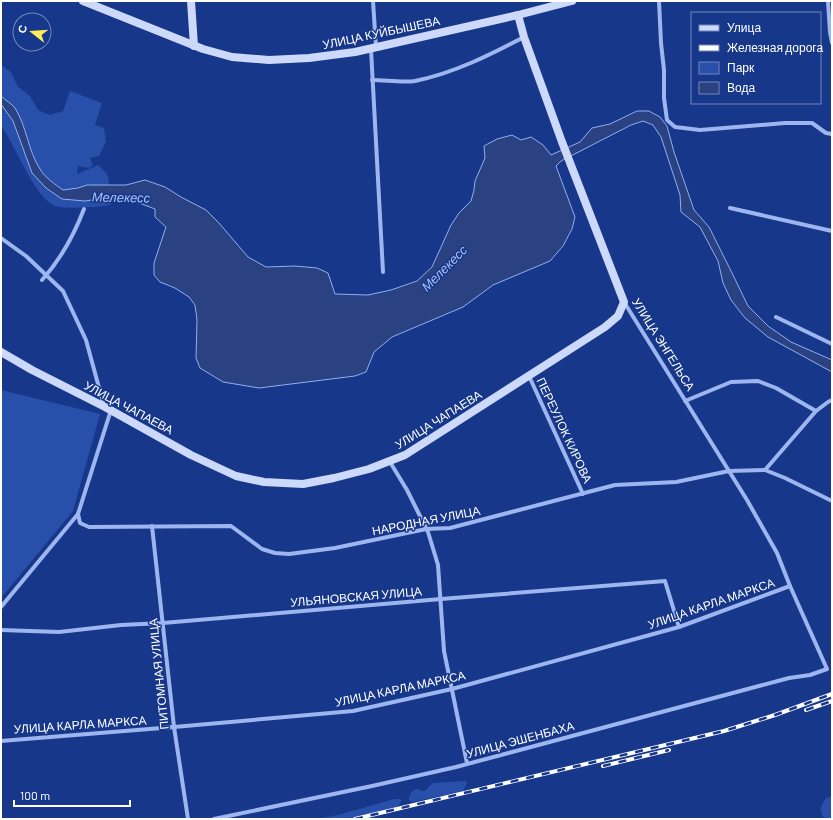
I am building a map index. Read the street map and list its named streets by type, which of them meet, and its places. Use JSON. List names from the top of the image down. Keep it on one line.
{"streets":{"street":["УЛИЦА КУЙБЫШЕВА","УЛИЦА ЭНГЕЛЬСА","УЛИЦА ЧАПАЕВА","ПЕРЕУЛОК КИРОВА","НАРОДНАЯ УЛИЦА","УЛЬЯНОВСКАЯ УЛИЦА","УЛИЦА КАРЛА МАРКСА","ПИТОМНАЯ УЛИЦА","УЛИЦА ЭШЕНБАХА"]},"crossings":[["УЛИЦА КУЙБЫШЕВА","УЛИЦА ЭНГЕЛЬСА"],["УЛИЦА ЭНГЕЛЬСА","УЛИЦА ЧАПАЕВА"],["УЛИЦА ЭНГЕЛЬСА","НАРОДНАЯ УЛИЦА"],["УЛИЦА ЭНГЕЛЬСА","УЛИЦА КАРЛА МАРКСА"],["УЛИЦА ЭНГЕЛЬСА","УЛИЦА ЭШЕНБАХА"],["УЛИЦА ЧАПАЕВА","ПЕРЕУЛОК КИРОВА"],["ПЕРЕУЛОК КИРОВА","НАРОДНАЯ УЛИЦА"],["НАРОДНАЯ УЛИЦА","ПИТОМНАЯ УЛИЦА"],["УЛЬЯНОВСКАЯ УЛИЦА","УЛИЦА КАРЛА МАРКСА"],["УЛЬЯНОВСКАЯ УЛИЦА","ПИТОМНАЯ УЛИЦА"],["УЛИЦА КАРЛА МАРКСА","ПИТОМНАЯ УЛИЦА"]],"water":["Мелекесс"],"legend":["Улица","Железная дорога","Парк","Вода"],"scale_bar":"100 m","north":"left"}
